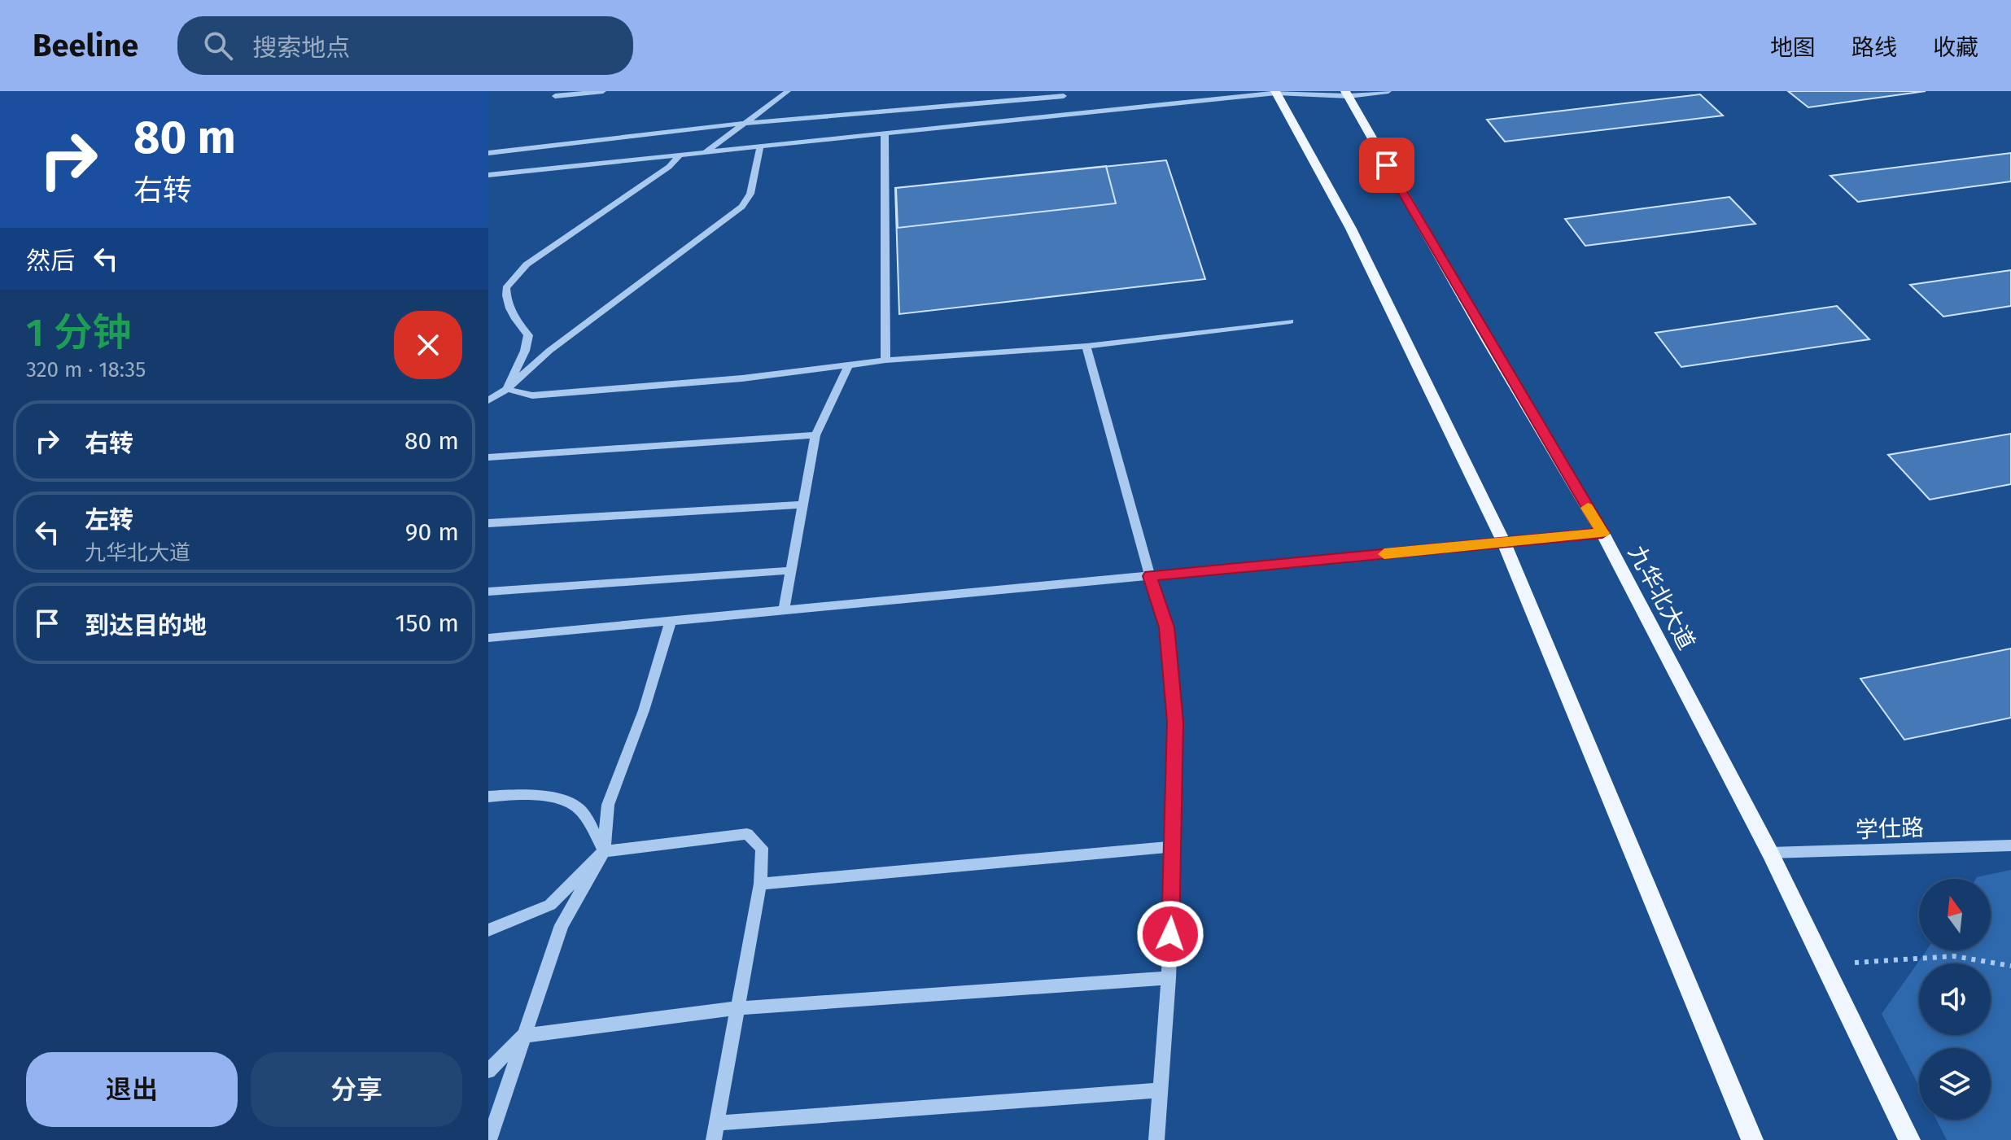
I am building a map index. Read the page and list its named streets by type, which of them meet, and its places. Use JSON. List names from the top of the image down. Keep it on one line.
{"streets":{"main road":["九华北大道"],"street":["学仕路"]},"crossings":[["九华北大道","学仕路"]],"north":"top","page":{"header":"Beeline","search":"搜索地点","nav":["地图","路线","收藏"],"turn":["80 m","右转"],"then":"然后","heading":["1 分钟","320 m · 18:35"],"list":[{"name":"右转","value":"80 m"},{"name":"左转","note":"九华北大道","value":"90 m"},{"name":"到达目的地","value":"150 m"}],"buttons":["退出","分享"]}}
